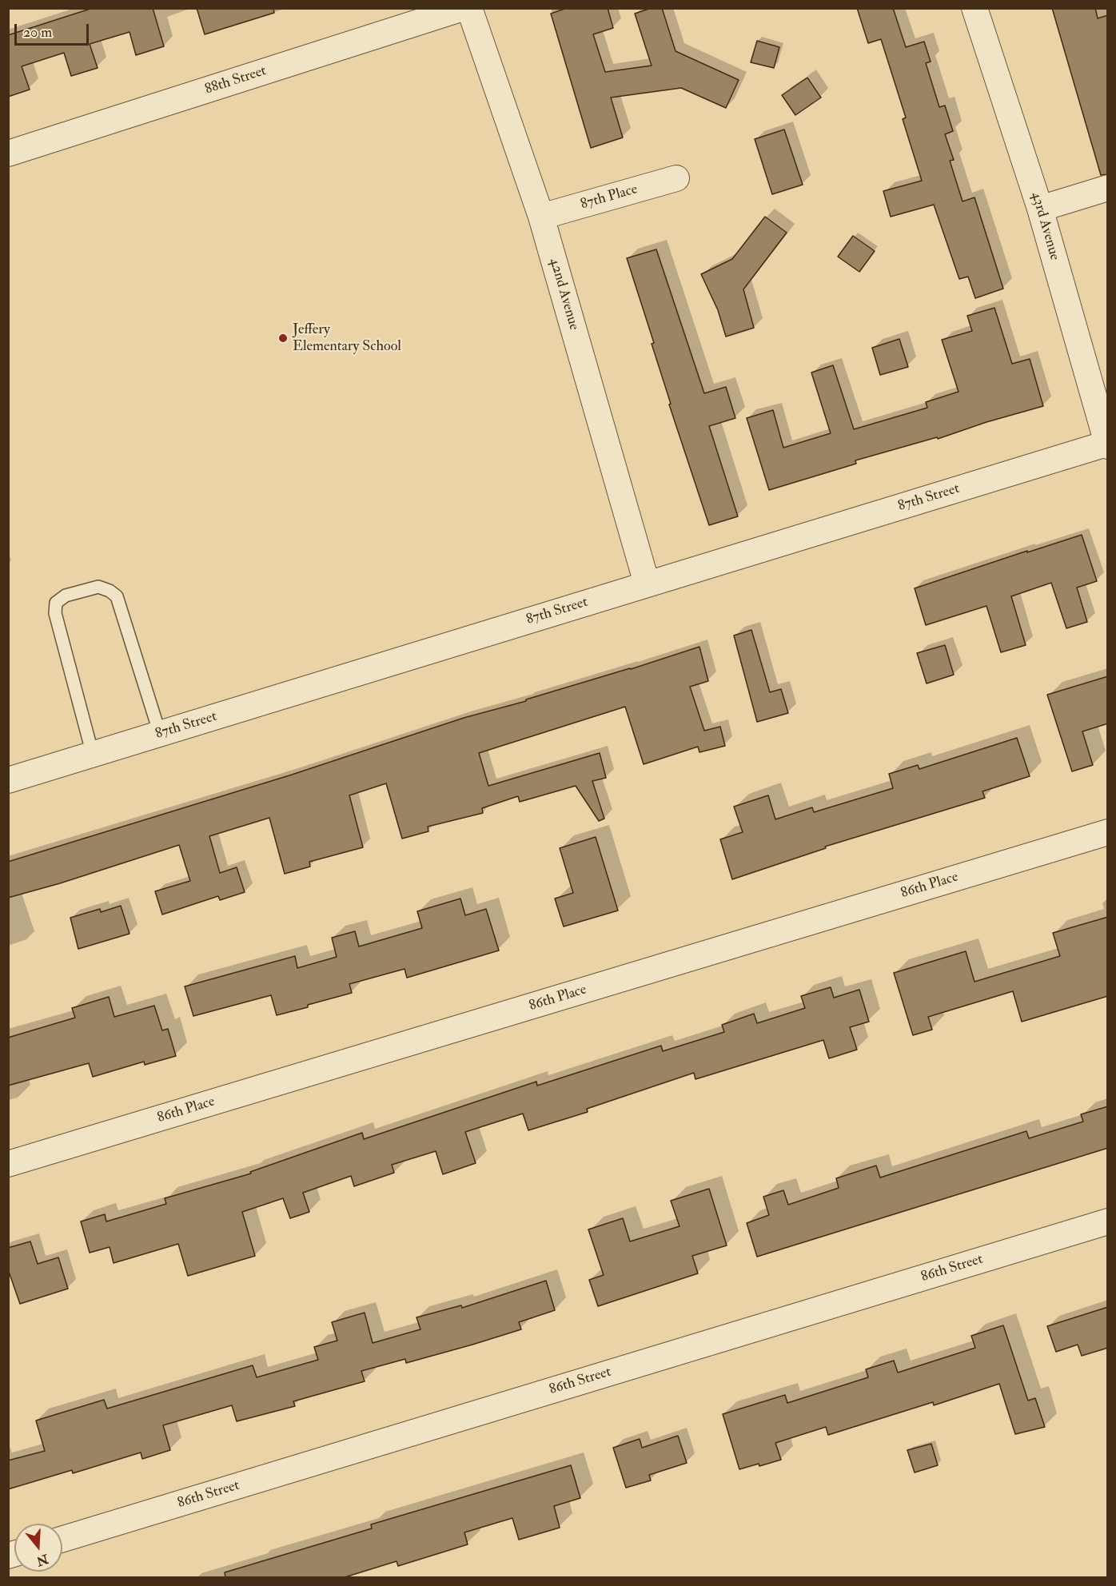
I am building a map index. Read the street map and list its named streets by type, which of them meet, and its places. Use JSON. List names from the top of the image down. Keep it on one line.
{"streets":{"street":["88th Street","87th Place","43rd Avenue","42nd Avenue","87th Street","86th Place","86th Street"]},"crossings":[["87th Place","42nd Avenue"],["43rd Avenue","87th Street"],["42nd Avenue","87th Street"]],"places":["Jeffery Elementary School"],"scale_bar":"20 m","north":"bottom"}
